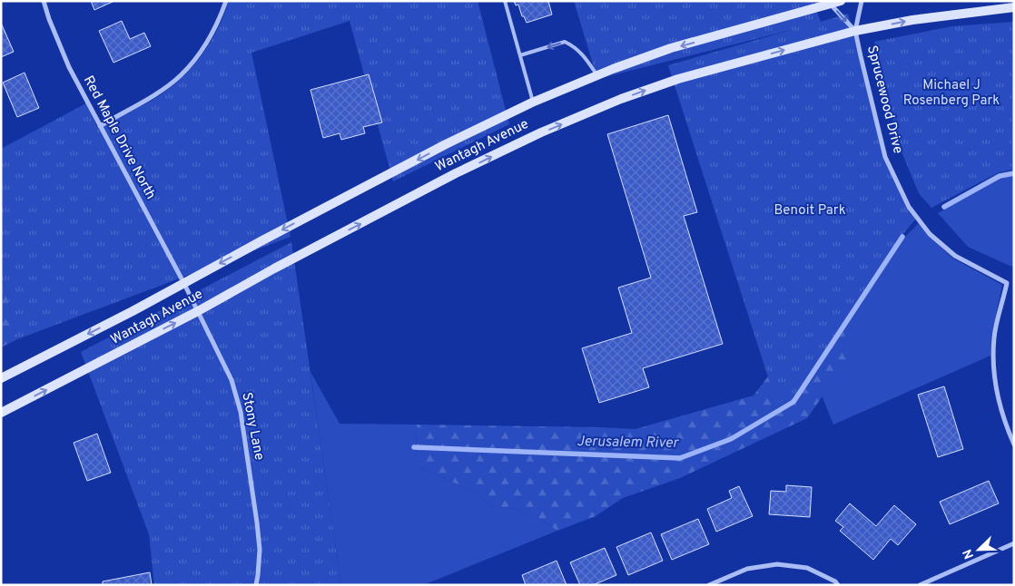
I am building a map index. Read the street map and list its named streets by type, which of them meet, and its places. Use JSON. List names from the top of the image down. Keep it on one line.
{"streets":{"main road":["Wantagh Avenue"],"street":["Sprucewood Drive","Red Maple Drive North","Stony Lane"]},"crossings":[["Sprucewood Drive","Wantagh Avenue"],["Red Maple Drive North","Wantagh Avenue"],["Red Maple Drive North","Stony Lane"],["Wantagh Avenue","Stony Lane"]],"water":["Jerusalem River"],"parks":["Michael J Rosenberg Park","Benoit Park"],"north":"bottom left"}
